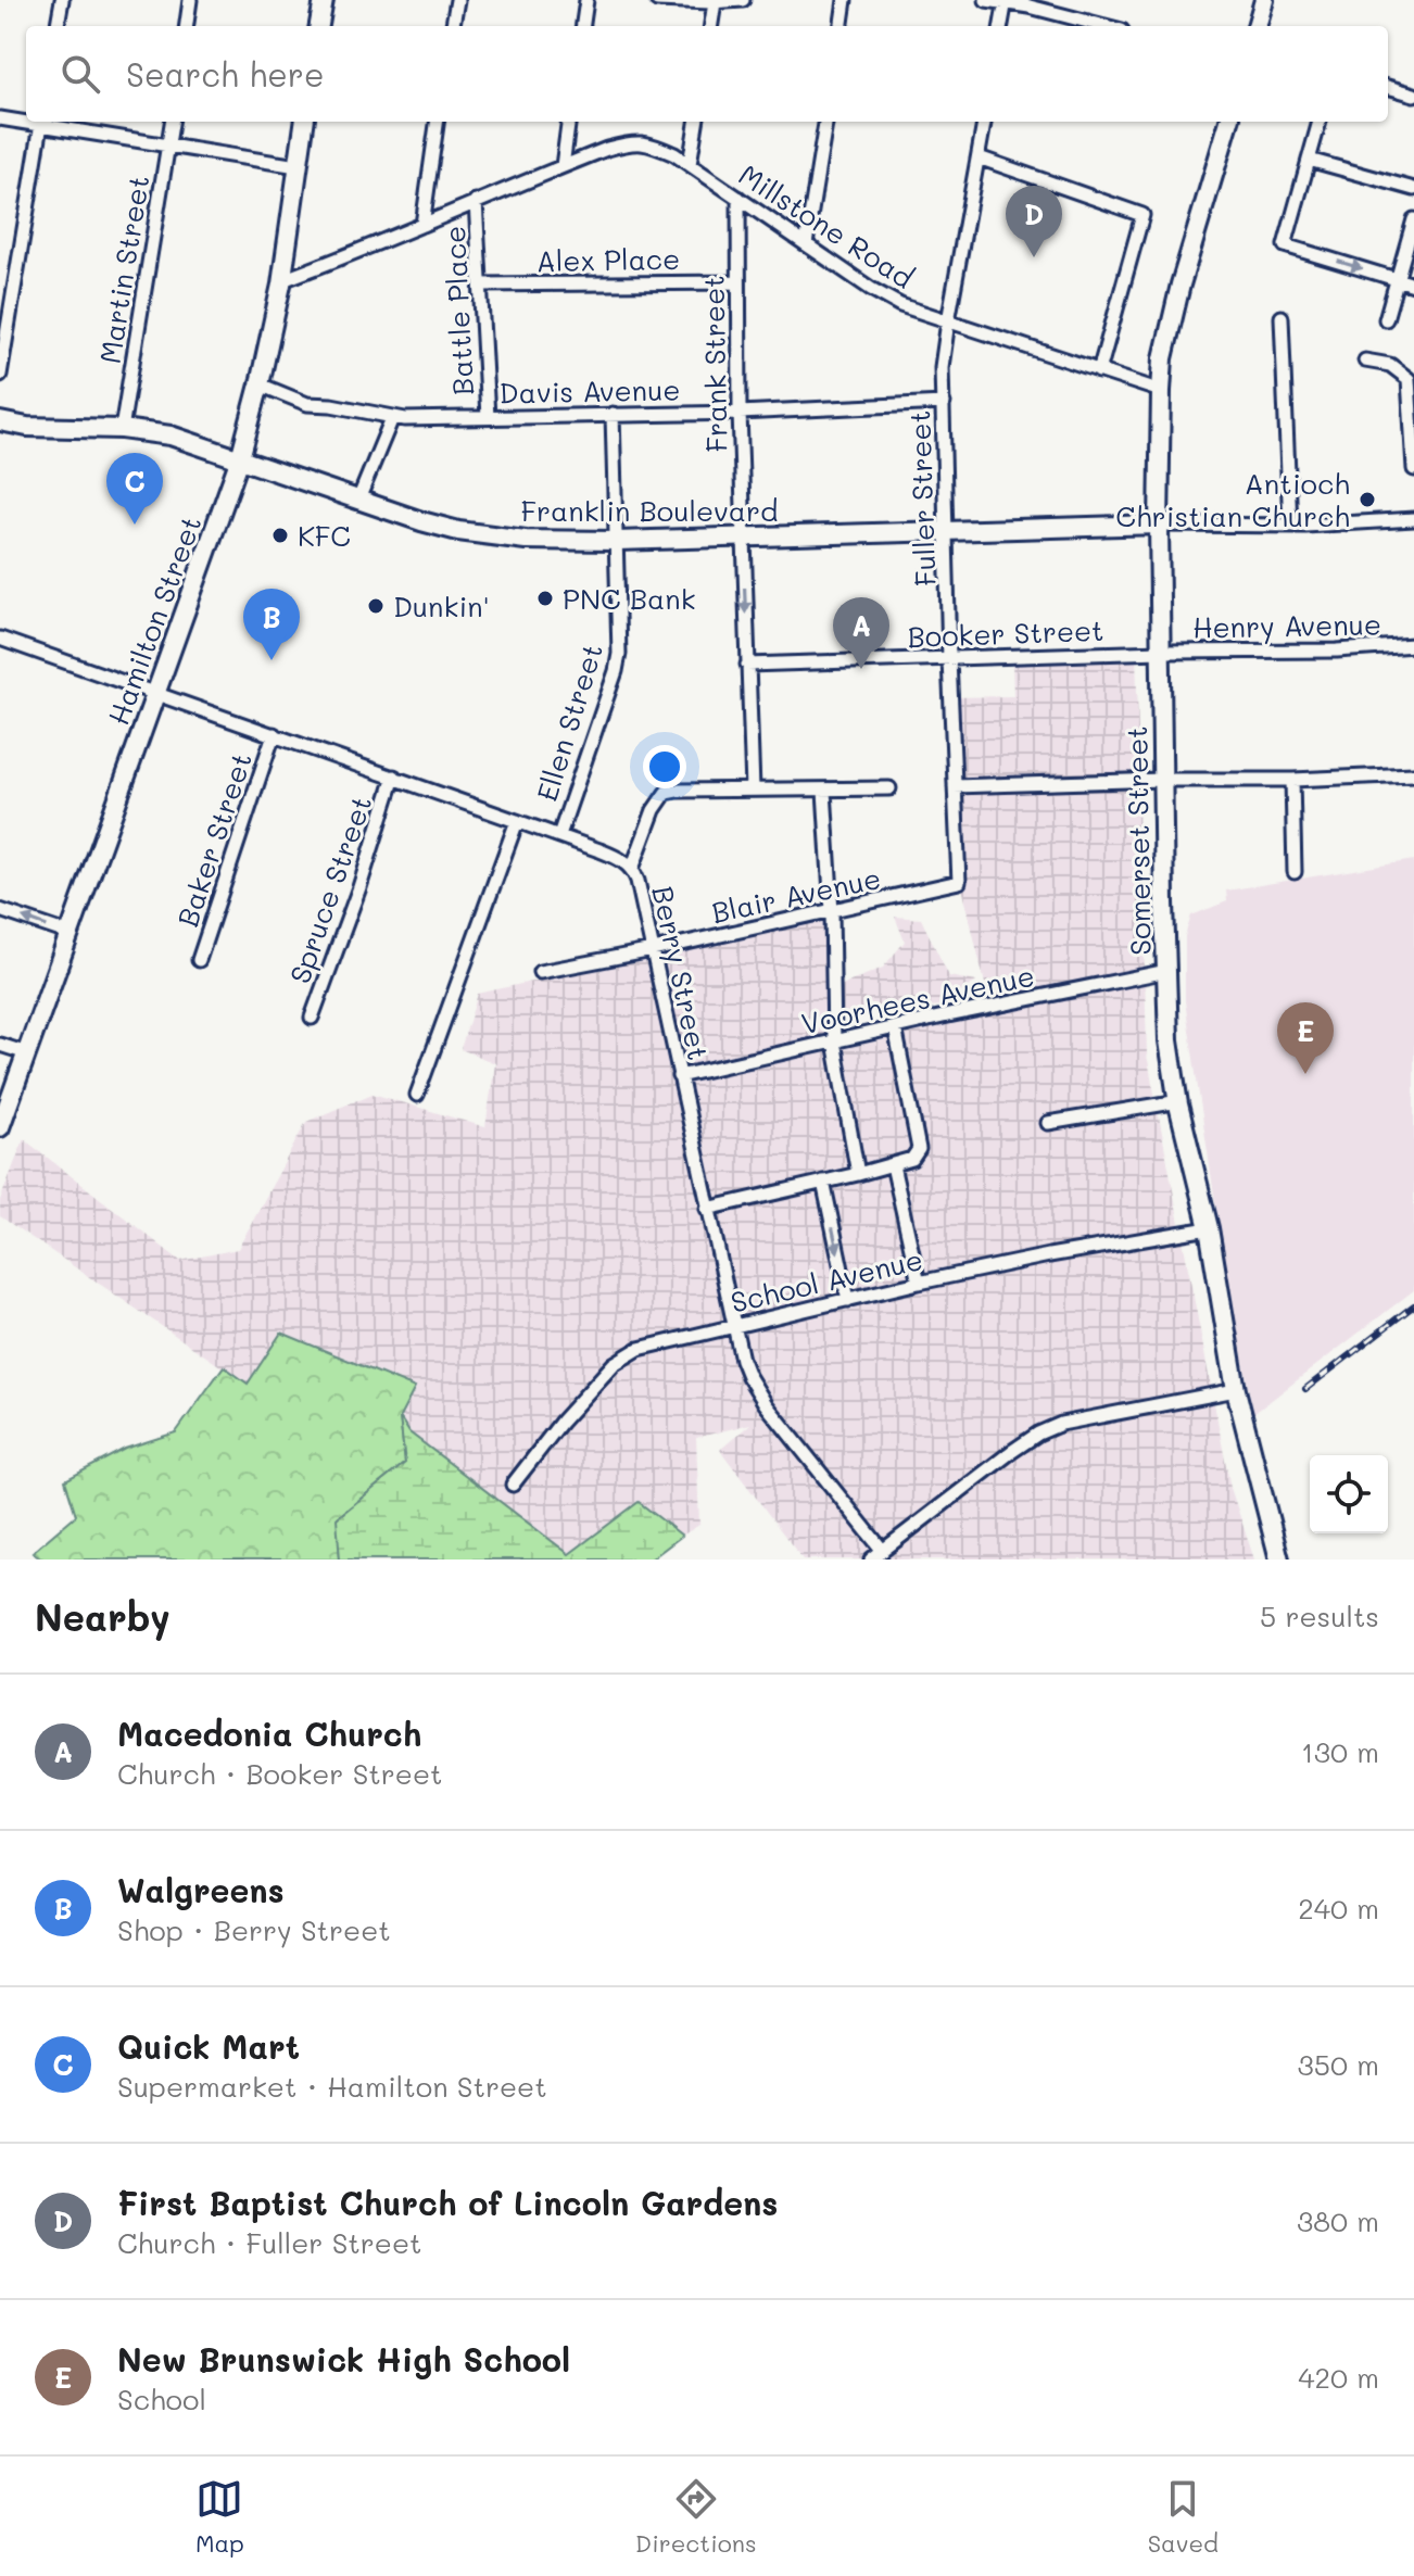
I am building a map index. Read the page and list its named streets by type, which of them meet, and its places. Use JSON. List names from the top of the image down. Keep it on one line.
{"streets":{"main road":["Franklin Boulevard","Hamilton Street","Somerset Street"],"street":["Millstone Road","Alex Place","Martin Street","Battle Place","Frank Street","Davis Avenue","Fuller Street","Henry Avenue","Booker Street","Ellen Street","Baker Street","Spruce Street","Blair Avenue","Berry Street","Voorhees Avenue","School Avenue"]},"crossings":[["Millstone Road","Battle Place"],["Millstone Road","Frank Street"],["Millstone Road","Fuller Street"],["Millstone Road","Hamilton Street"],["Millstone Road","Somerset Street"],["Alex Place","Battle Place"],["Alex Place","Frank Street"],["Martin Street","Franklin Boulevard"],["Battle Place","Davis Avenue"],["Frank Street","Davis Avenue"],["Frank Street","Franklin Boulevard"],["Frank Street","Booker Street"],["Davis Avenue","Fuller Street"],["Davis Avenue","Hamilton Street"],["Davis Avenue","Ellen Street"],["Fuller Street","Franklin Boulevard"],["Fuller Street","Booker Street"],["Fuller Street","Blair Avenue"],["Franklin Boulevard","Hamilton Street"],["Franklin Boulevard","Ellen Street"],["Franklin Boulevard","Somerset Street"],["Hamilton Street","Berry Street"],["Henry Avenue","Booker Street"],["Henry Avenue","Somerset Street"],["Booker Street","Somerset Street"],["Ellen Street","Berry Street"],["Baker Street","Berry Street"],["Somerset Street","Voorhees Avenue"],["Somerset Street","School Avenue"],["Spruce Street","Berry Street"],["Blair Avenue","Berry Street"],["Berry Street","Voorhees Avenue"],["Berry Street","School Avenue"]],"places":["Antioch Christian Church","KFC","PNC Bank","Dunkin'"],"page":{"search":"Search here","pins":["D","C","B","A","E"],"heading":["Nearby","5 results"],"list":[{"mark":"A","name":"Macedonia Church","note":"Church · Booker Street","value":"130 m"},{"mark":"B","name":"Walgreens","note":"Shop · Berry Street","value":"240 m"},{"mark":"C","name":"Quick Mart","note":"Supermarket · Hamilton Street","value":"350 m"},{"mark":"D","name":"First Baptist Church of Lincoln Gardens","note":"Church · Fuller Street","value":"380 m"},{"mark":"E","name":"New Brunswick High School","note":"School","value":"420 m"}],"nav":["Map","Directions","Saved"]}}
